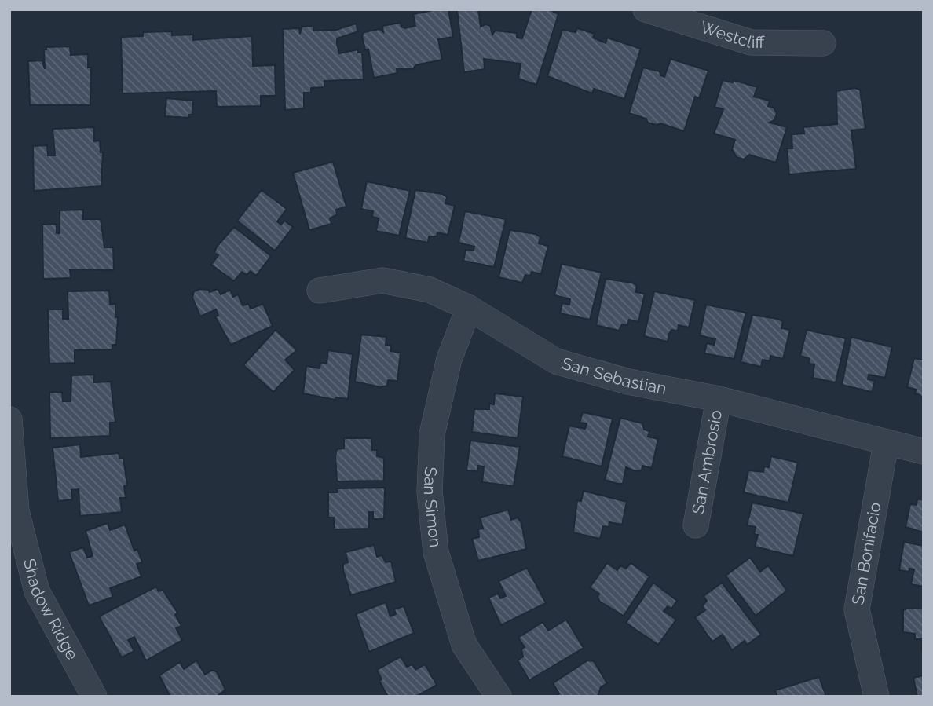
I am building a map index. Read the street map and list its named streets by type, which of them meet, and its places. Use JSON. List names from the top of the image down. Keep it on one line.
{"streets":{"street":["Westcliff","San Sebastian","San Ambrosio","San Simon","San Bonifacio","Shadow Ridge"]},"crossings":[["San Sebastian","San Ambrosio"],["San Sebastian","San Simon"],["San Sebastian","San Bonifacio"]]}
